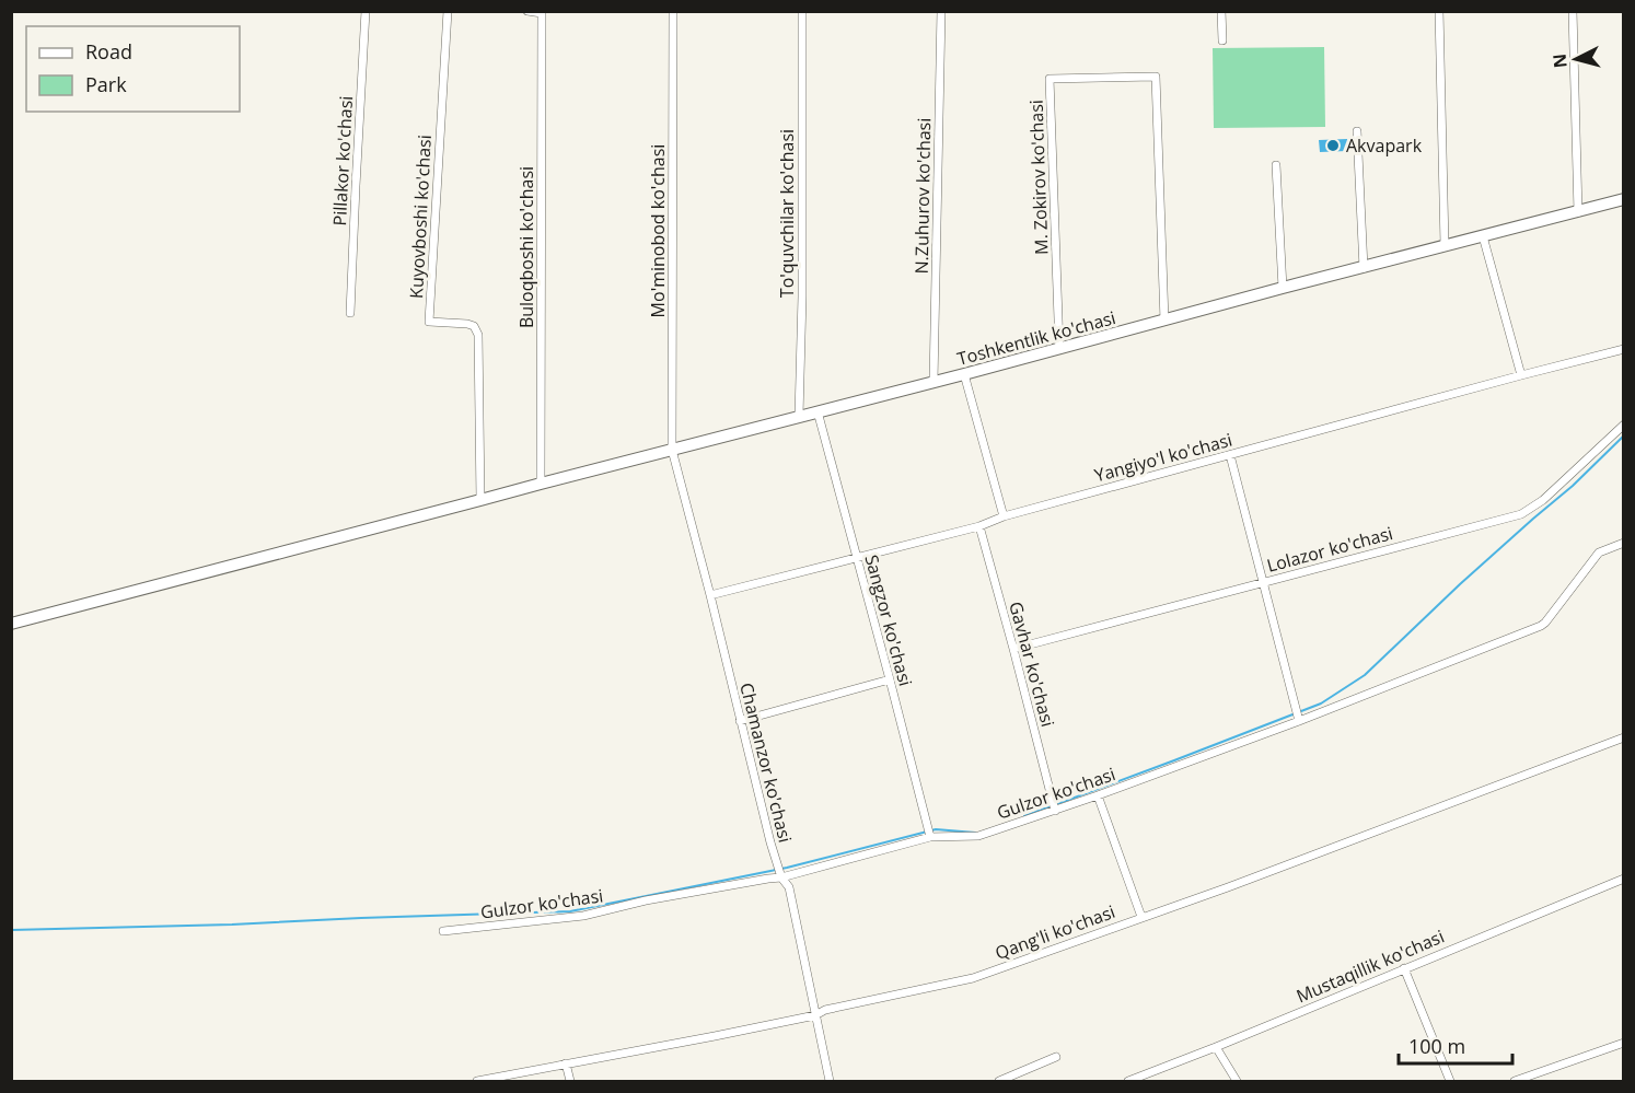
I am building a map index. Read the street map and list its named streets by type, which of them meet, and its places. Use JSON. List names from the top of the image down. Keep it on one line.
{"streets":{"main road":["Toshkentlik ko'chasi"],"street":["Pillakor ko'chasi","M. Zokirov ko'chasi","N.Zuhurov ko'chasi","To'quvchilar ko'chasi","Kuyovboshi ko'chasi","Mo'minobod ko'chasi","Buloqboshi ko'chasi","Yangiyo'l ko'chasi","Lolazor ko'chasi","Sangzor ko'chasi","Gavhar ko'chasi","Chamanzor ko'chasi","Gulzor ko'chasi","Qang'li ko'chasi","Mustaqillik ko'chasi"]},"crossings":[["M. Zokirov ko'chasi","Toshkentlik ko'chasi"],["N.Zuhurov ko'chasi","Toshkentlik ko'chasi"],["To'quvchilar ko'chasi","Toshkentlik ko'chasi"],["Kuyovboshi ko'chasi","Toshkentlik ko'chasi"],["Mo'minobod ko'chasi","Toshkentlik ko'chasi"],["Mo'minobod ko'chasi","Chamanzor ko'chasi"],["Buloqboshi ko'chasi","Toshkentlik ko'chasi"],["Toshkentlik ko'chasi","Sangzor ko'chasi"],["Toshkentlik ko'chasi","Chamanzor ko'chasi"],["Yangiyo'l ko'chasi","Sangzor ko'chasi"],["Yangiyo'l ko'chasi","Gavhar ko'chasi"],["Yangiyo'l ko'chasi","Chamanzor ko'chasi"],["Lolazor ko'chasi","Gavhar ko'chasi"],["Sangzor ko'chasi","Gulzor ko'chasi"],["Gavhar ko'chasi","Gulzor ko'chasi"],["Chamanzor ko'chasi","Gulzor ko'chasi"],["Chamanzor ko'chasi","Qang'li ko'chasi"]],"places":["Akvapark"],"legend":["Road","Park"],"scale_bar":"100 m","north":"left"}
